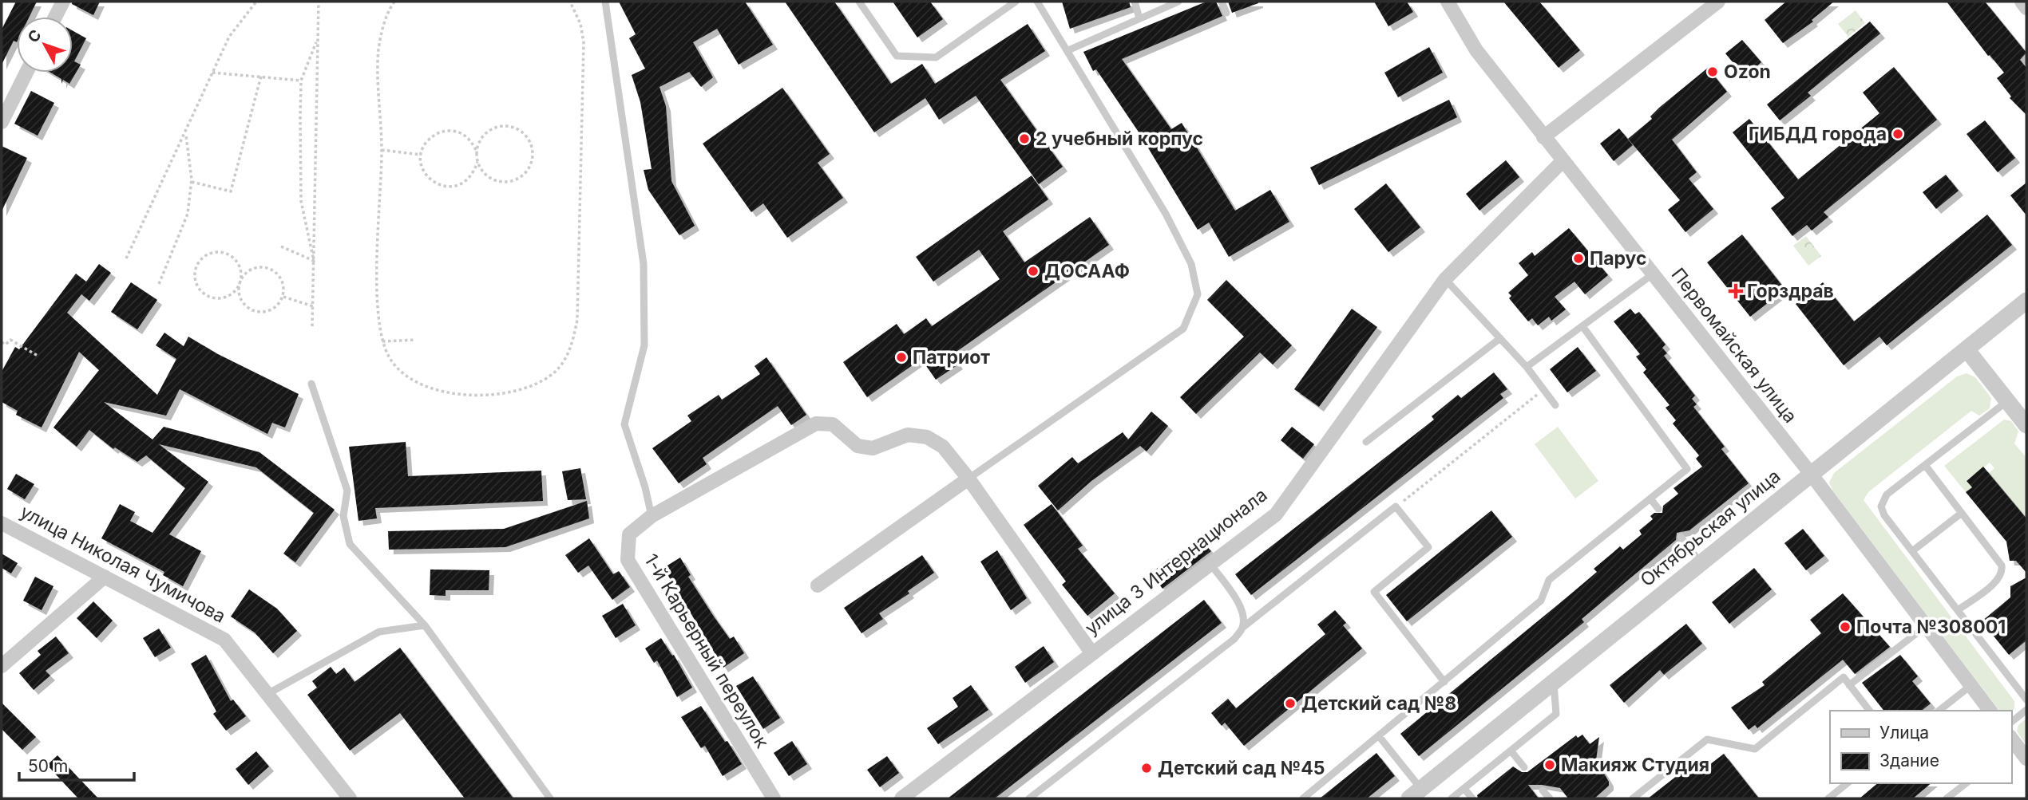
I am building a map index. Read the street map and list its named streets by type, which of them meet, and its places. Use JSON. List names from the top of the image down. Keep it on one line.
{"streets":{"street":["Первомайская улица","Октябрьская улица","улица 3 Интернационала","улица Николая Чумичова","1-й Карьерный переулок"]},"crossings":[["Первомайская улица","Октябрьская улица"],["Первомайская улица","улица 3 Интернационала"]],"places":{"other":["Ozon","ГИБДД города","2 учебный корпус","Парус","ДОСААФ","Патриот","Почта №308001","Детский сад №8","Макияж Студия","Детский сад №45"],"health":["Горздрав"]},"legend":["Улица","Здание"],"scale_bar":"50 m","north":"top left"}
